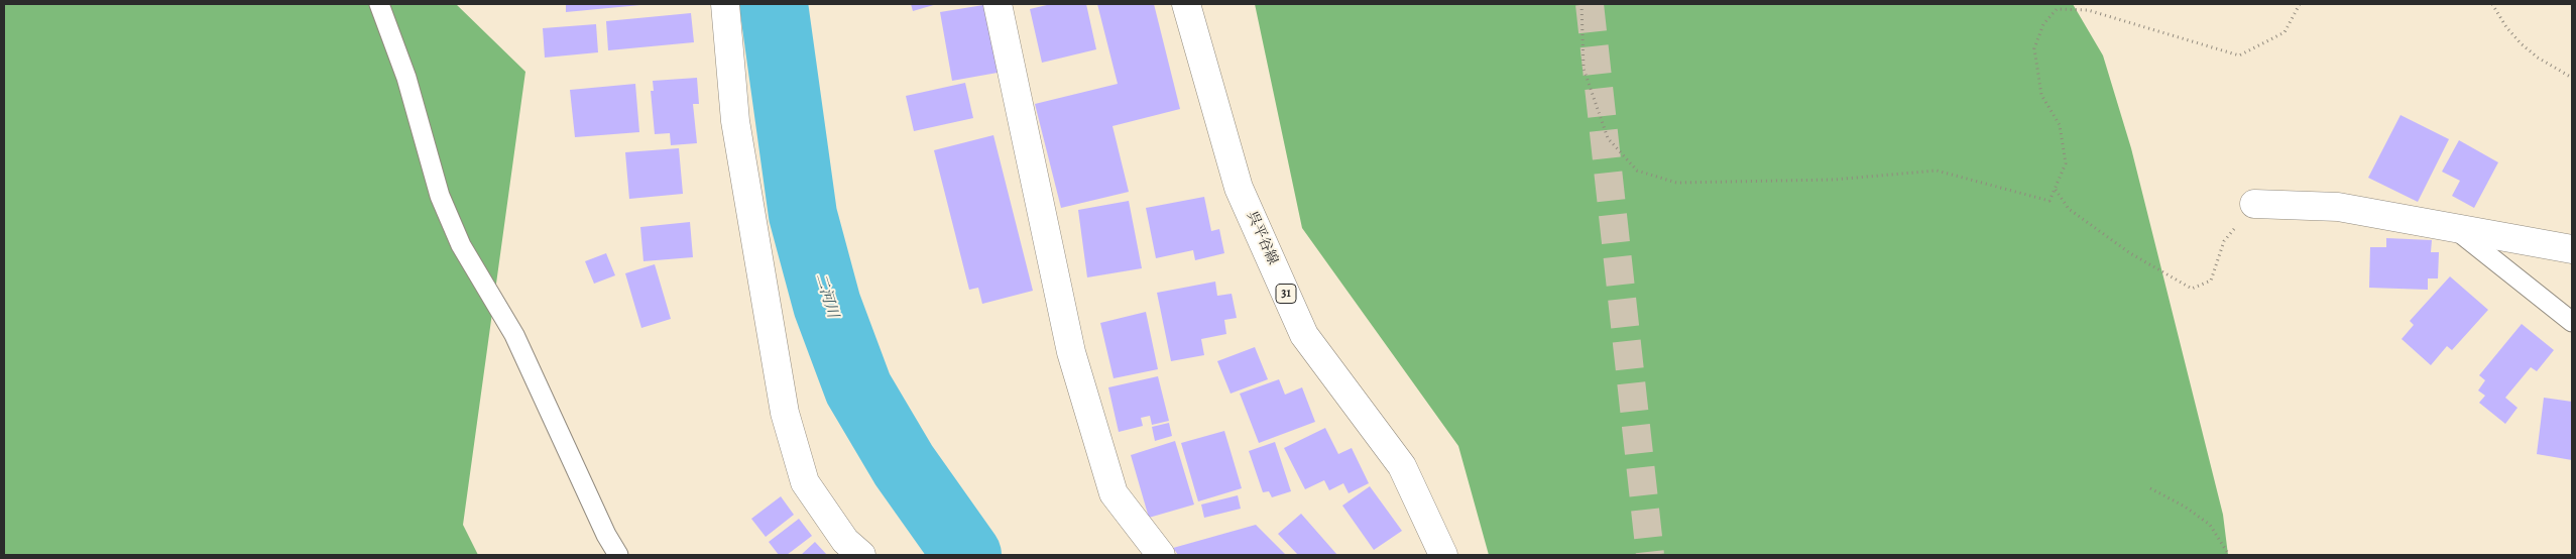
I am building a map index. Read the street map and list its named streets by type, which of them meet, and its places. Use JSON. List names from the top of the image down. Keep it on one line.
{"streets":{"street":["呉平谷線","31"]},"water":["二河川"]}
